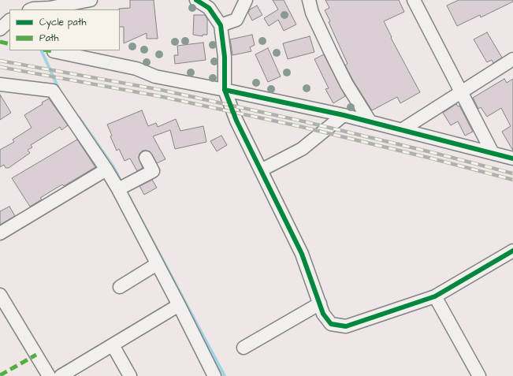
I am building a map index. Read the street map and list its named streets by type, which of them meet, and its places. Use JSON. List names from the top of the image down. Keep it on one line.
{"legend":["Cycle path","Path"]}
